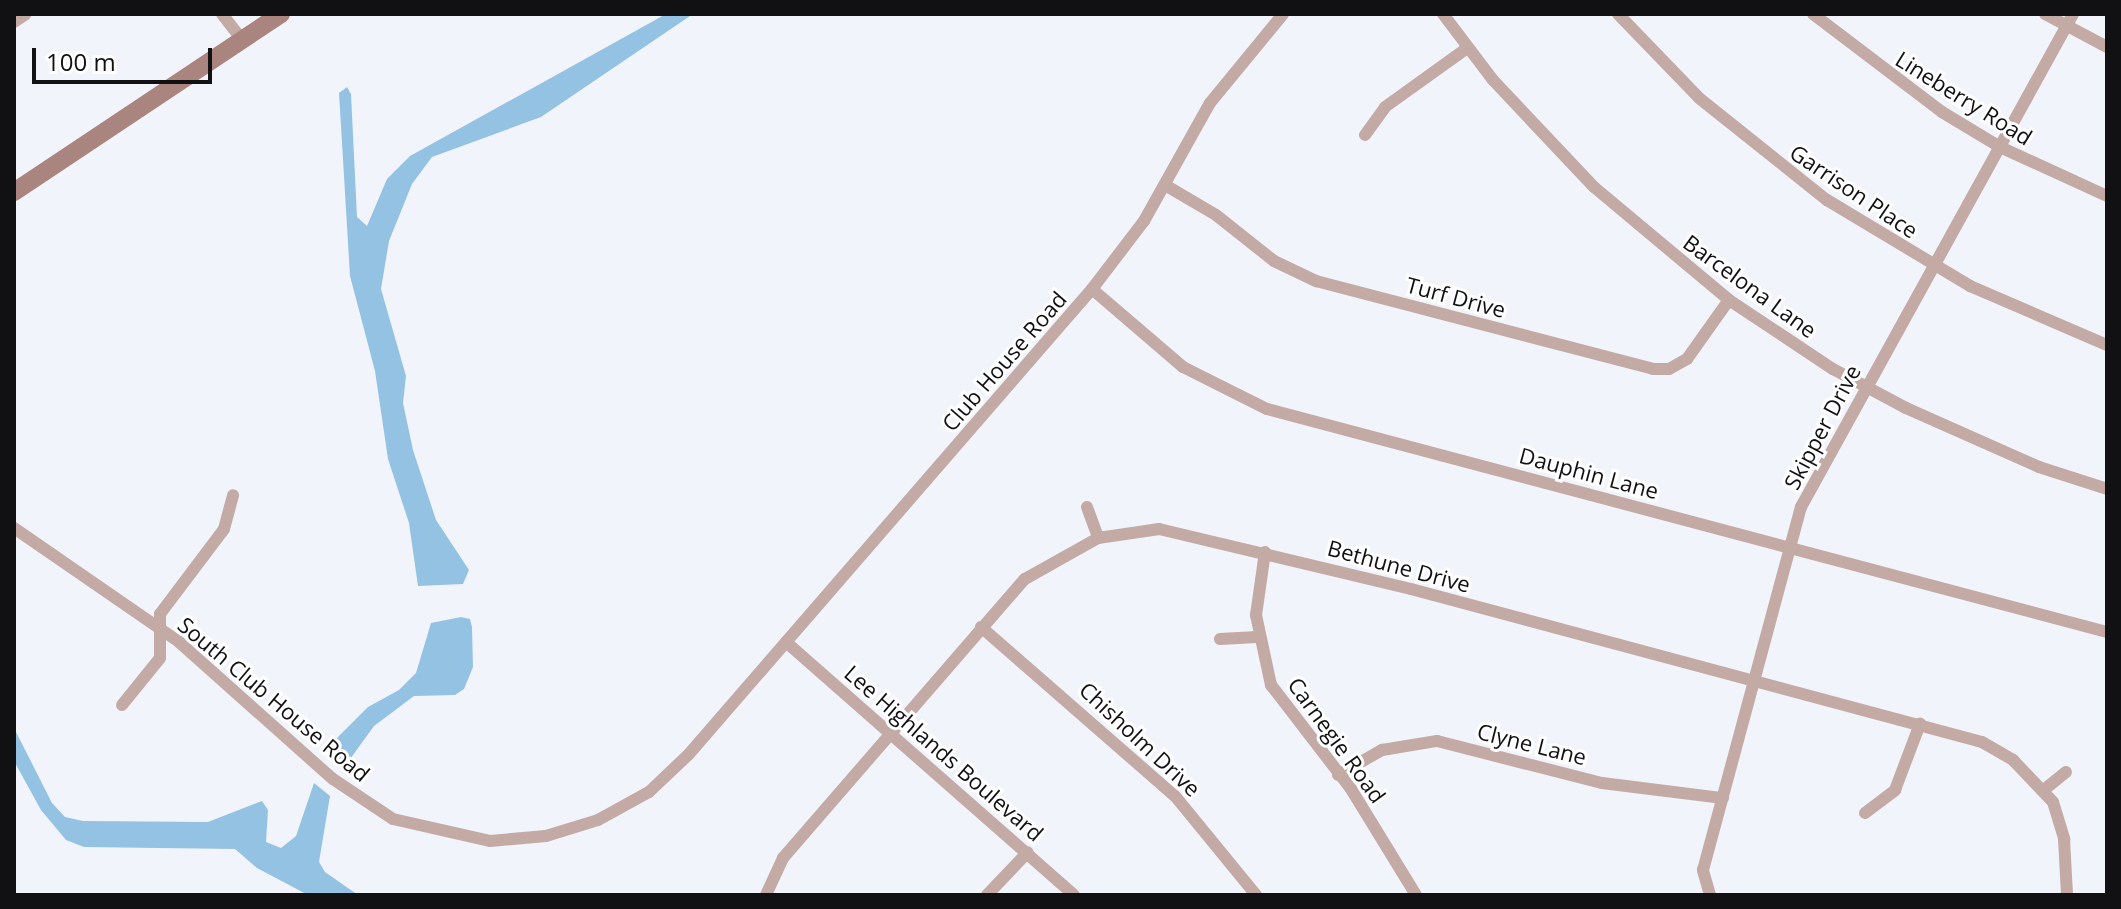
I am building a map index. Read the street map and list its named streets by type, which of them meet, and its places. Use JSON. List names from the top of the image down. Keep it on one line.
{"streets":{"street":["Lineberry Road","Garrison Place","Barcelona Lane","Turf Drive","Club House Road","Skipper Drive","Dauphin Lane","Bethune Drive","South Club House Road","Chisholm Drive","Carnegie Road","Clyne Lane","Lee Highlands Boulevard"]},"crossings":[["Lineberry Road","Skipper Drive"],["Garrison Place","Skipper Drive"],["Barcelona Lane","Turf Drive"],["Barcelona Lane","Skipper Drive"],["Turf Drive","Club House Road"],["Club House Road","Dauphin Lane"],["Club House Road","South Club House Road"],["Club House Road","Lee Highlands Boulevard"],["Skipper Drive","Dauphin Lane"],["Skipper Drive","Bethune Drive"],["Skipper Drive","Clyne Lane"],["Bethune Drive","Chisholm Drive"],["Bethune Drive","Carnegie Road"],["Bethune Drive","Lee Highlands Boulevard"],["Carnegie Road","Clyne Lane"]],"scale_bar":"100 m"}
